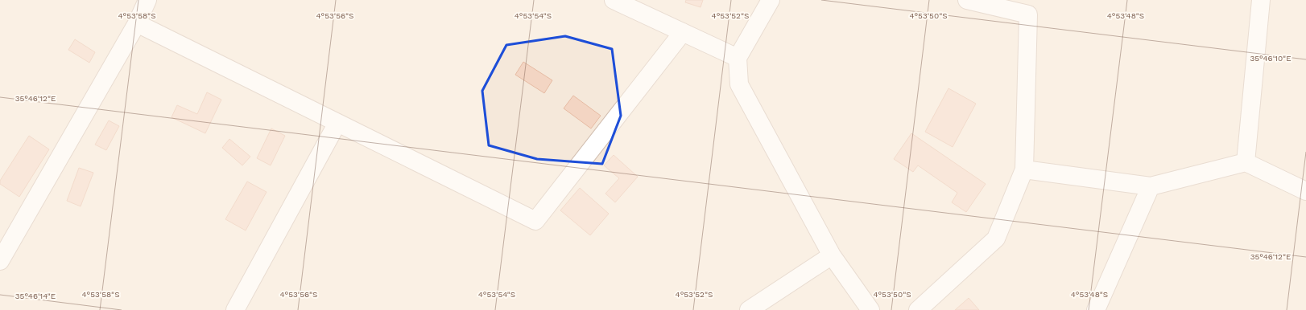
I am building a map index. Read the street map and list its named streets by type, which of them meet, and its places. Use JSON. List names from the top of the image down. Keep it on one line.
{"coordinates":["4°53'58\"S","4°53'56\"S","4°53'54\"S","4°53'52\"S","4°53'50\"S","4°53'48\"S","35°46'10\"E","35°46'12\"E","35°46'14\"E"]}
